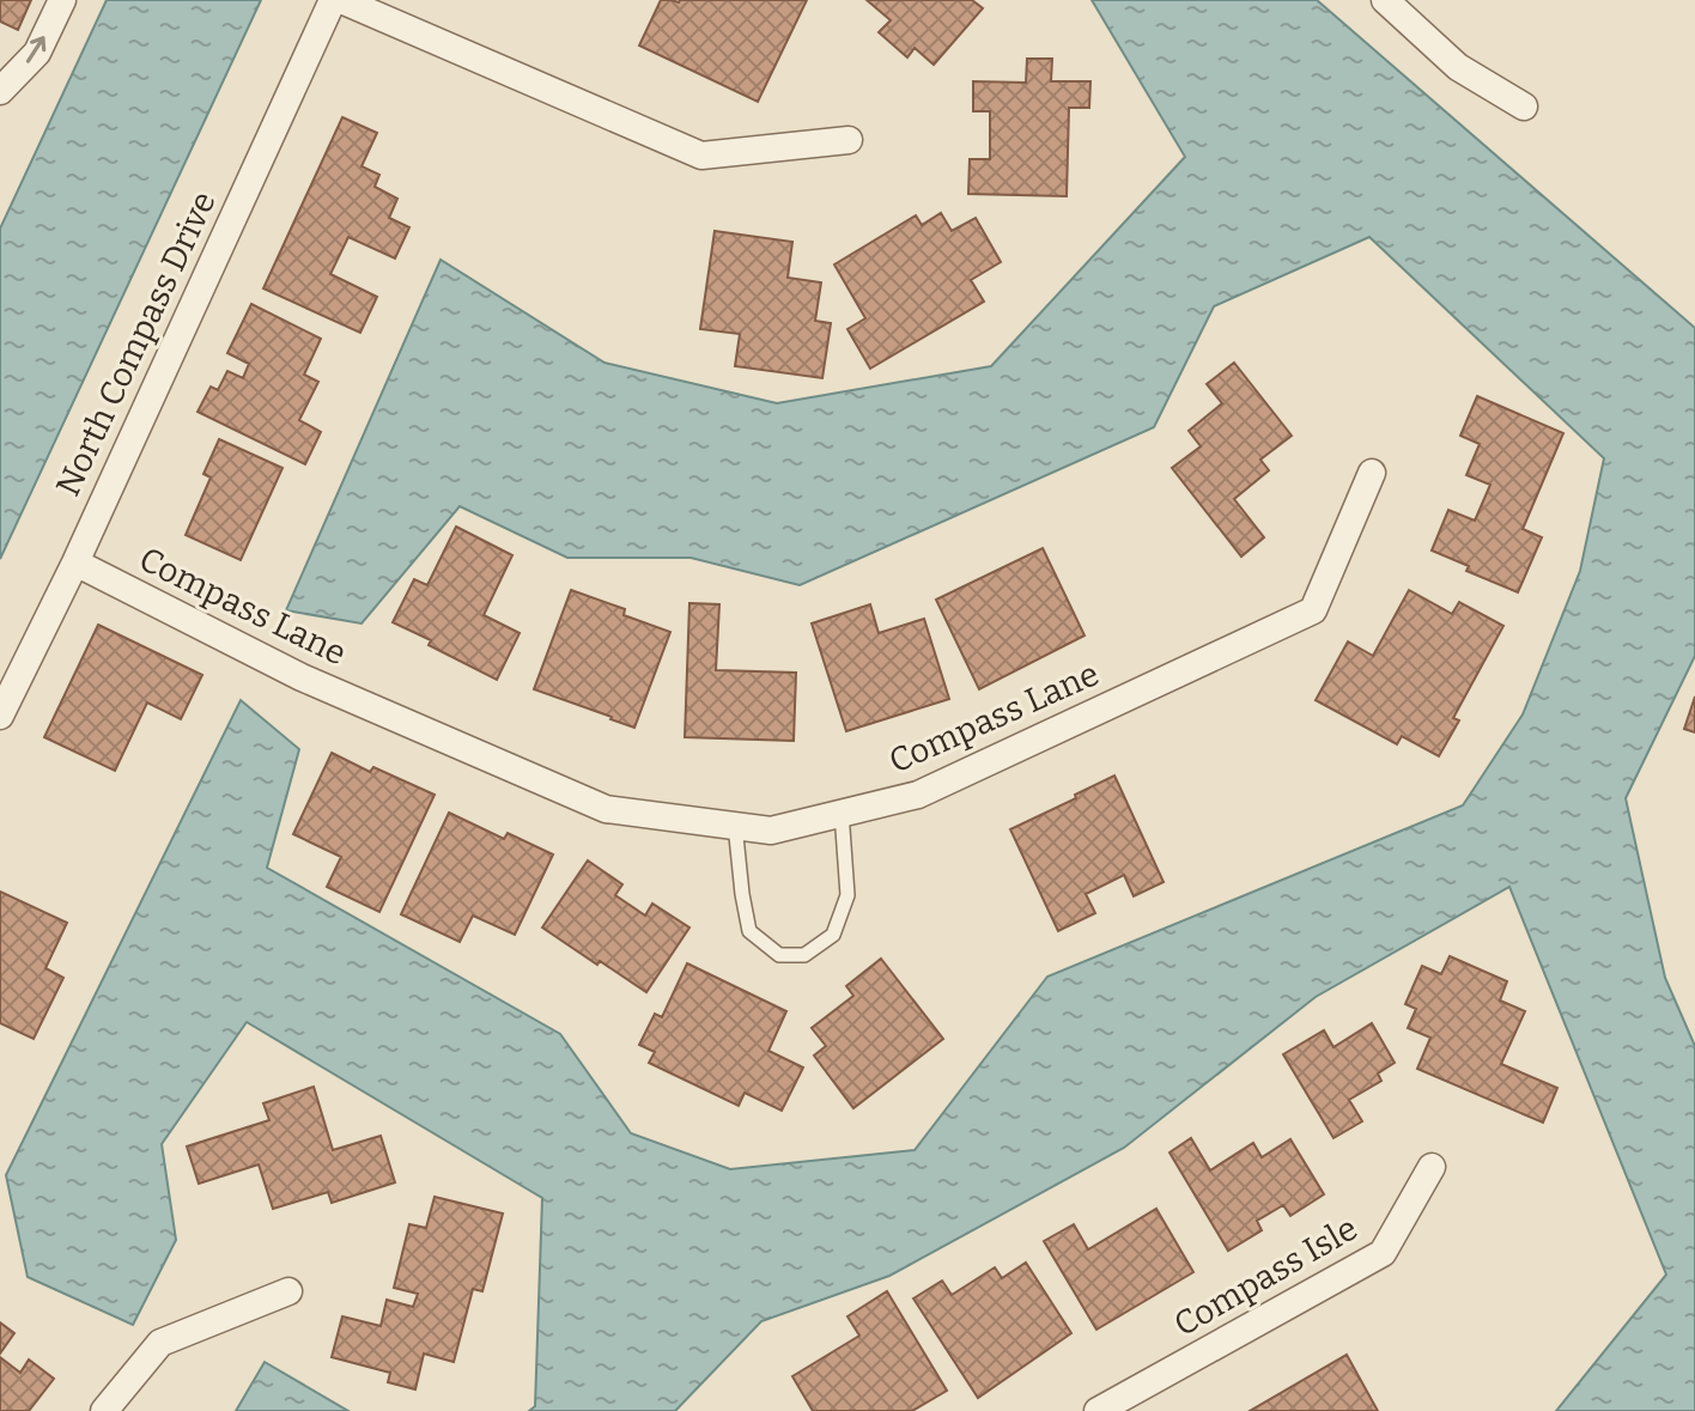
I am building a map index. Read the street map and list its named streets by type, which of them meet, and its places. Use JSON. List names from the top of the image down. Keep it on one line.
{"streets":{"street":["North Compass Drive","Compass Lane","Compass Isle"]},"crossings":[["North Compass Drive","Compass Lane"]]}
